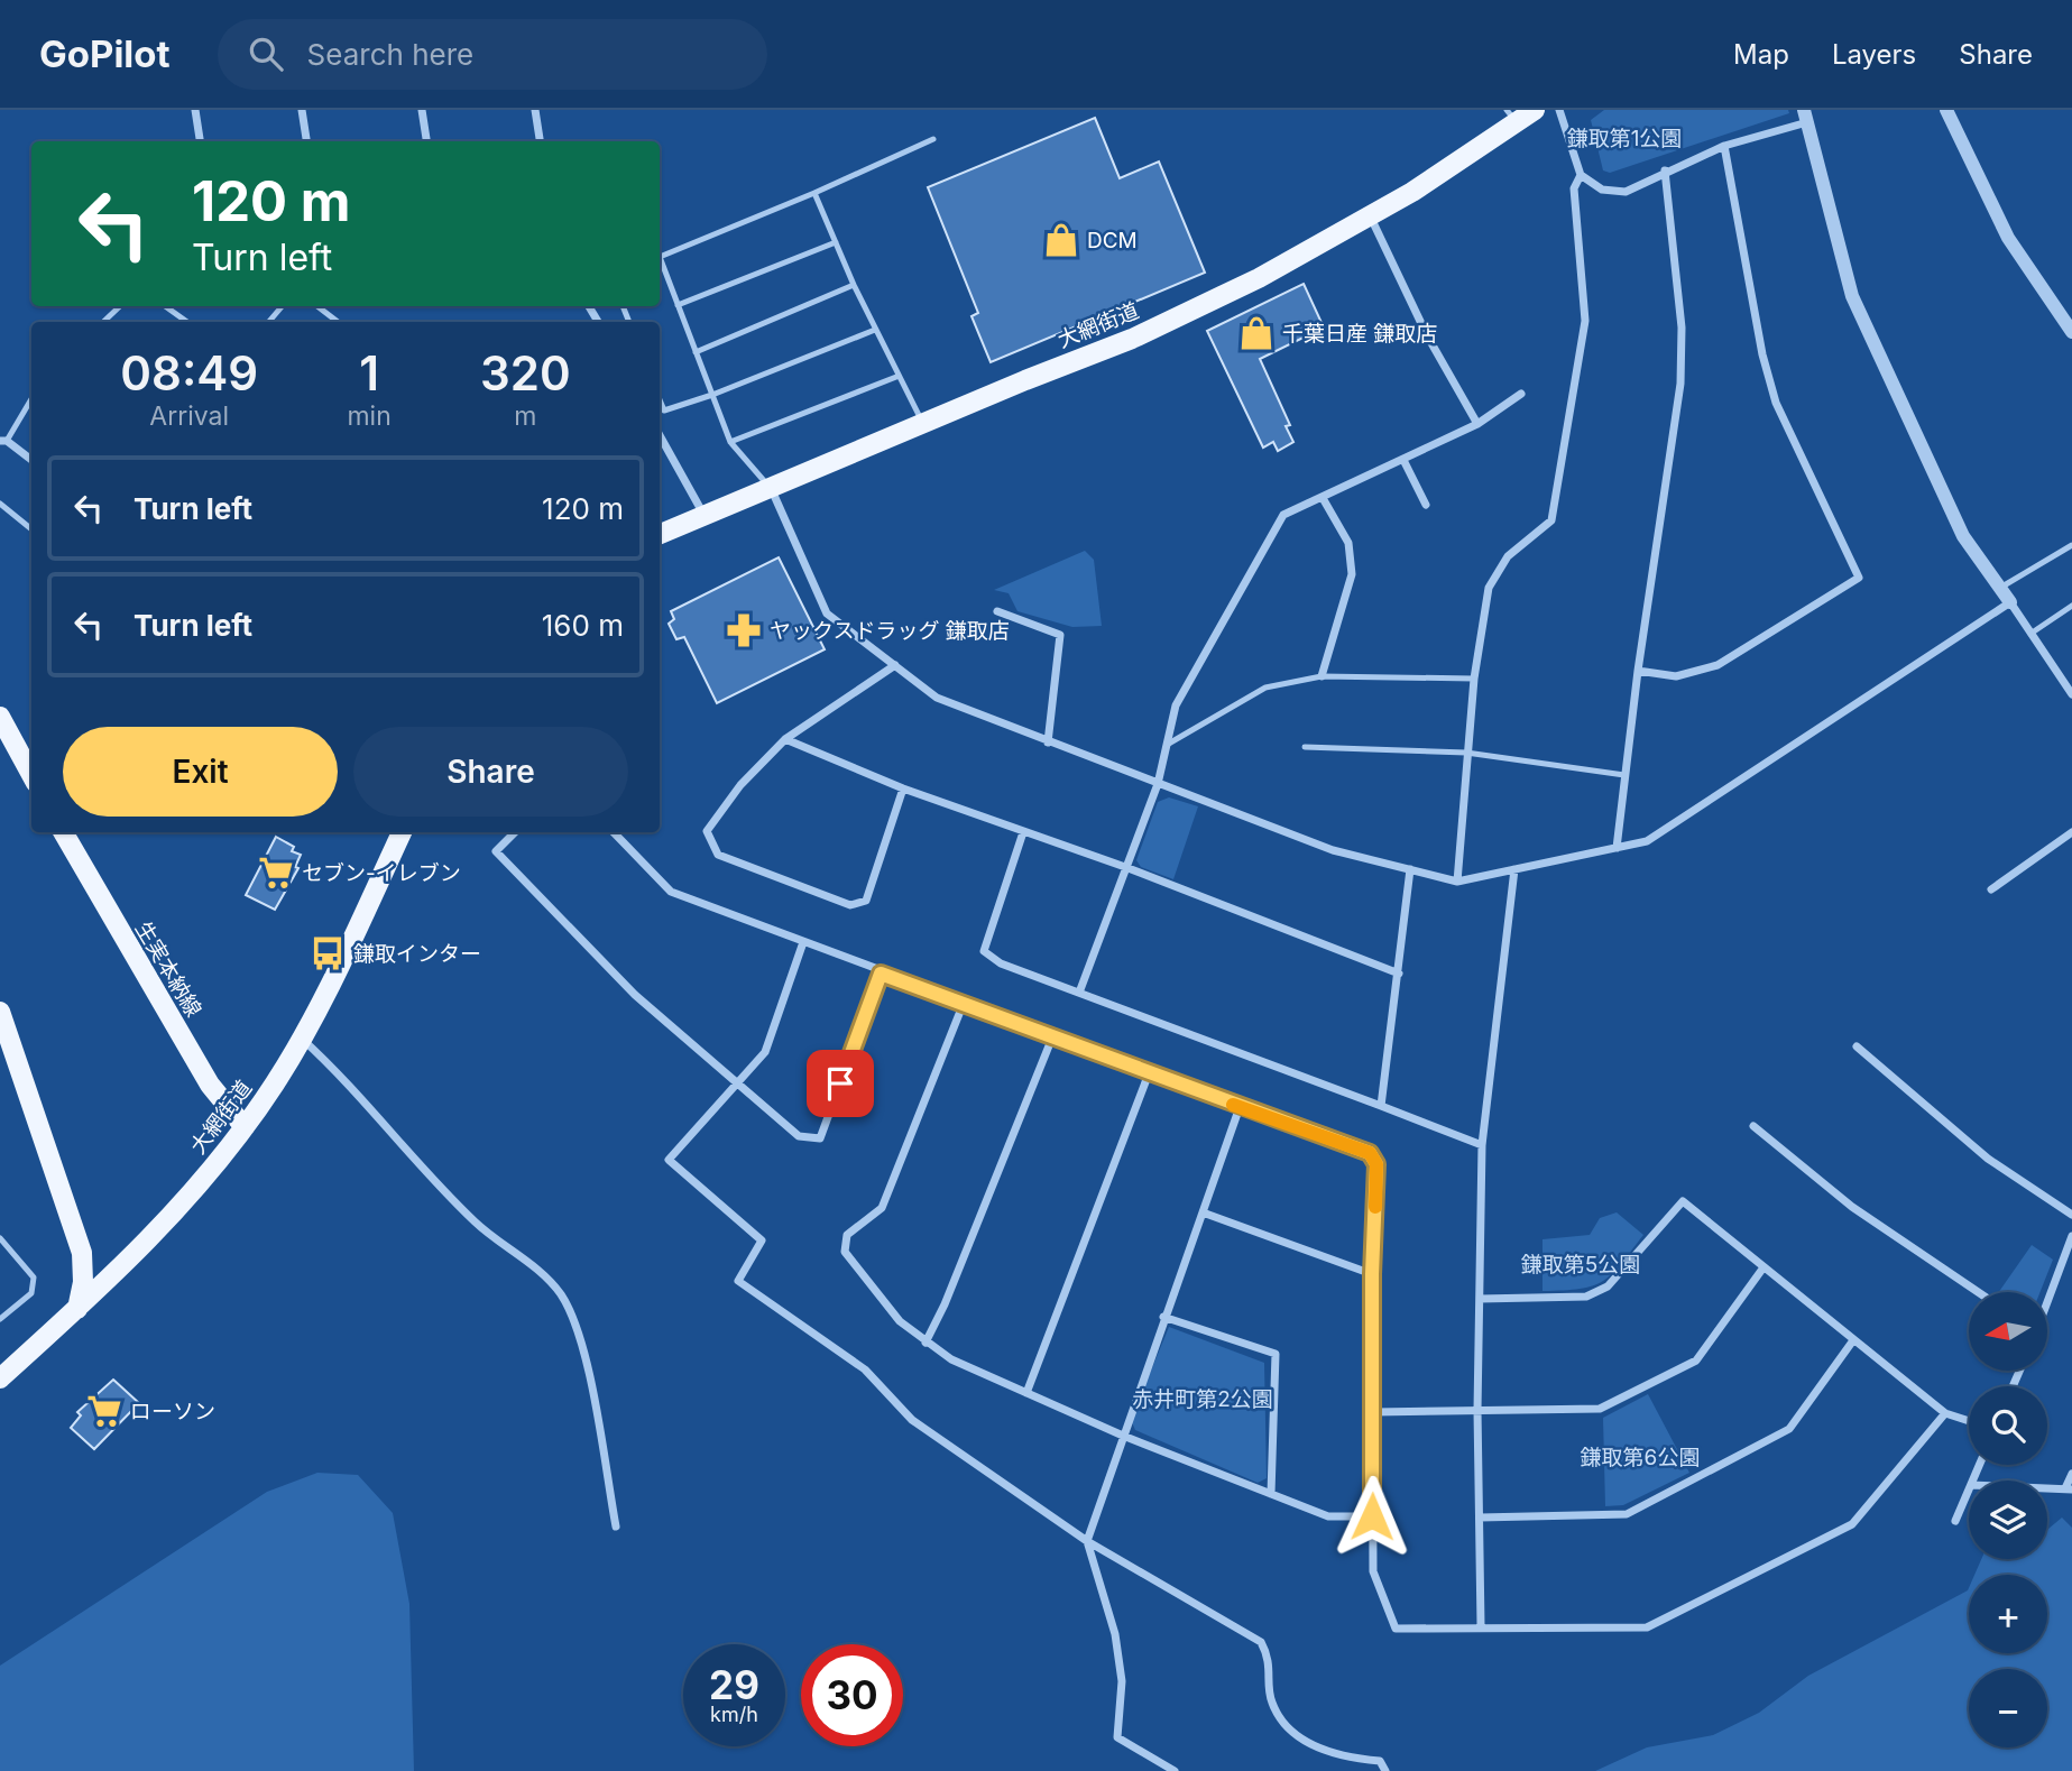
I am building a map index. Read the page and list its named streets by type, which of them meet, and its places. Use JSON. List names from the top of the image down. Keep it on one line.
{"streets":{"main road":["大網街道","生実本納線"]},"crossings":[["大網街道","生実本納線"]],"parks":["鎌取第1公園","鎌取第5公園","赤井町第2公園","鎌取第6公園"],"places":{"shop":["DCM","千葉日産 鎌取店"],"pharmacy":["ヤックスドラッグ 鎌取店"],"supermarket":["セブン-イレブン","ローソン"],"bus stop":["鎌取インター"]},"north":"left","page":{"header":"GoPilot","search":"Search here","nav":["Map","Layers","Share"],"turn":["120 m","Turn left"],"eta":["08:49","Arrival","1","min","320","m"],"list":[{"name":"Turn left","value":"120 m"},{"name":"Turn left","value":"160 m"}],"buttons":["Exit","Share"],"map_buttons":["+","−"],"speed":"29 km/h","limit":"30"}}
